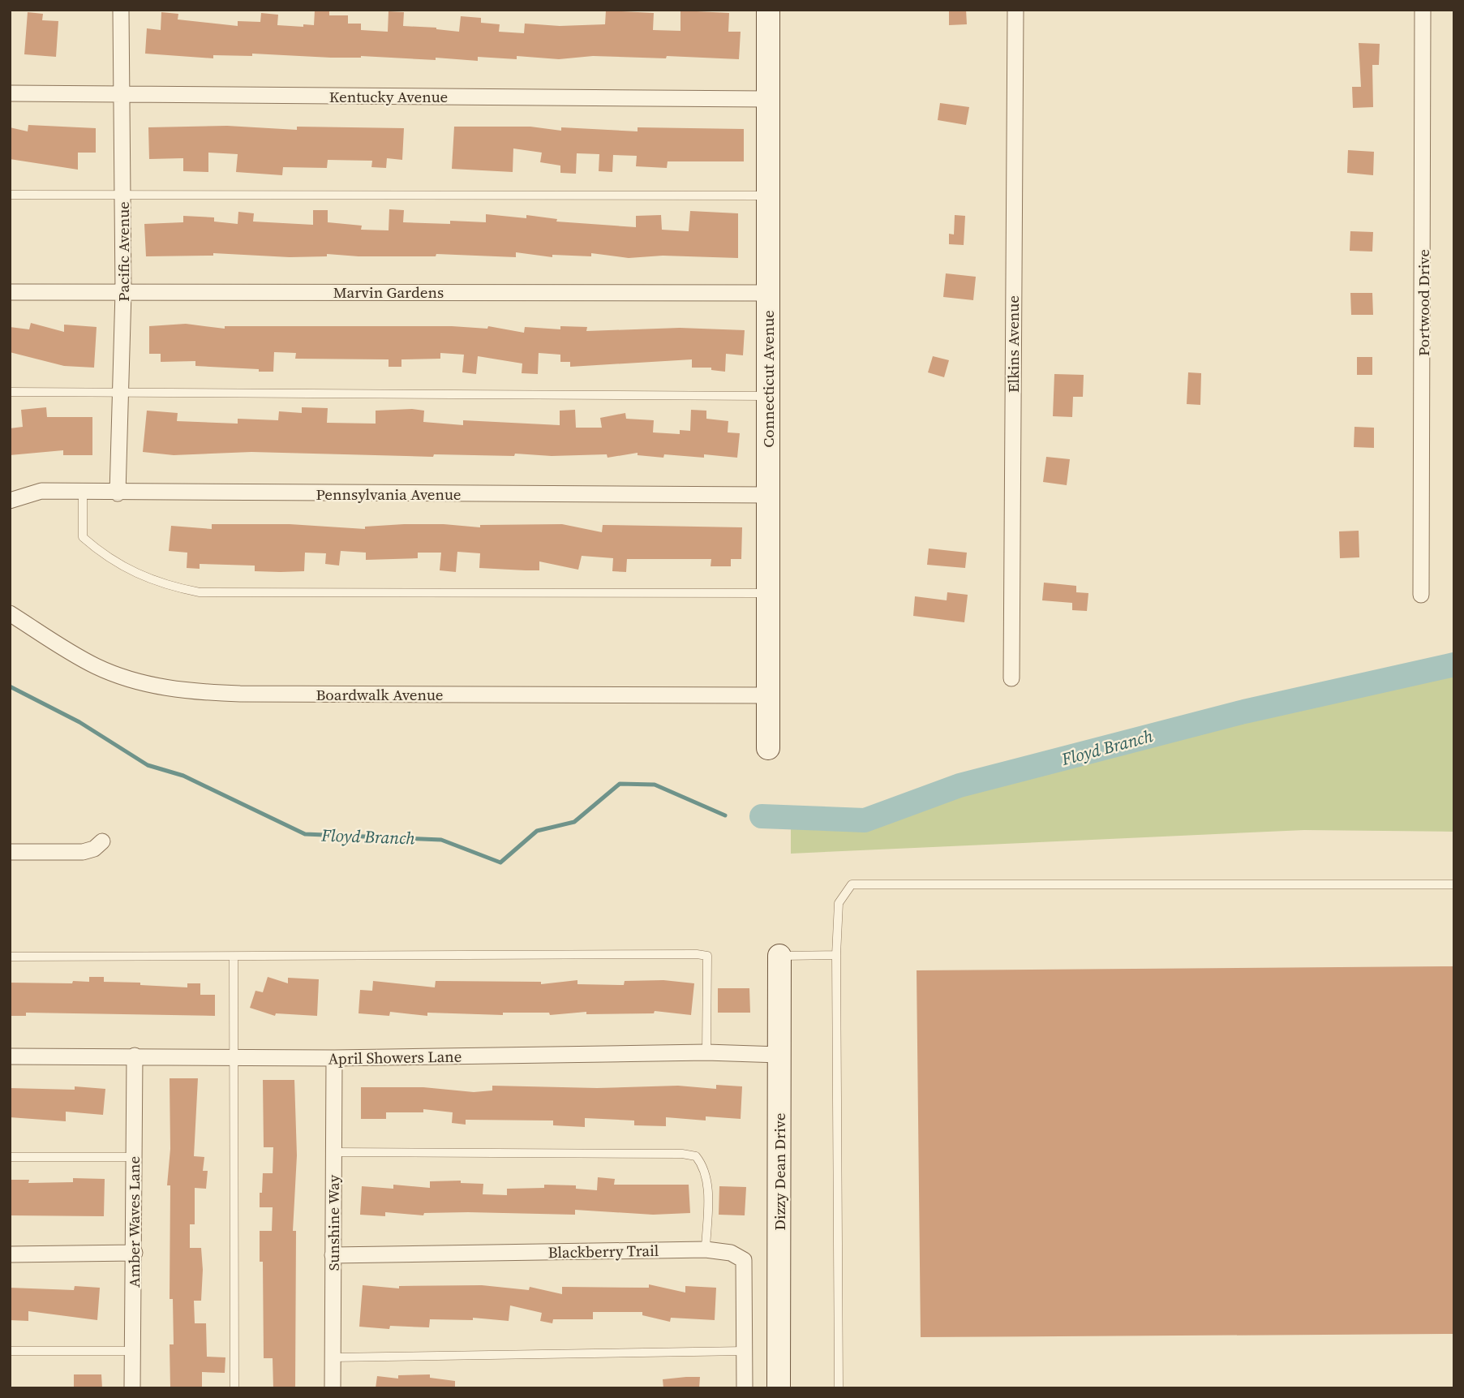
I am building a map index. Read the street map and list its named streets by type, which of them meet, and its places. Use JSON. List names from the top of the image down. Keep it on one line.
{"streets":{"street":["Kentucky Avenue","Pacific Avenue","Marvin Gardens","Portwood Drive","Elkins Avenue","Connecticut Avenue","Pennsylvania Avenue","Boardwalk Avenue","April Showers Lane","Dizzy Dean Drive","Amber Waves Lane","Sunshine Way","Blackberry Trail"]},"crossings":[["Kentucky Avenue","Pacific Avenue"],["Kentucky Avenue","Connecticut Avenue"],["Pacific Avenue","Marvin Gardens"],["Pacific Avenue","Pennsylvania Avenue"],["Marvin Gardens","Connecticut Avenue"],["Connecticut Avenue","Pennsylvania Avenue"],["Connecticut Avenue","Boardwalk Avenue"],["April Showers Lane","Dizzy Dean Drive"],["April Showers Lane","Amber Waves Lane"],["April Showers Lane","Sunshine Way"],["Sunshine Way","Blackberry Trail"]],"water":["Floyd Branch"]}
